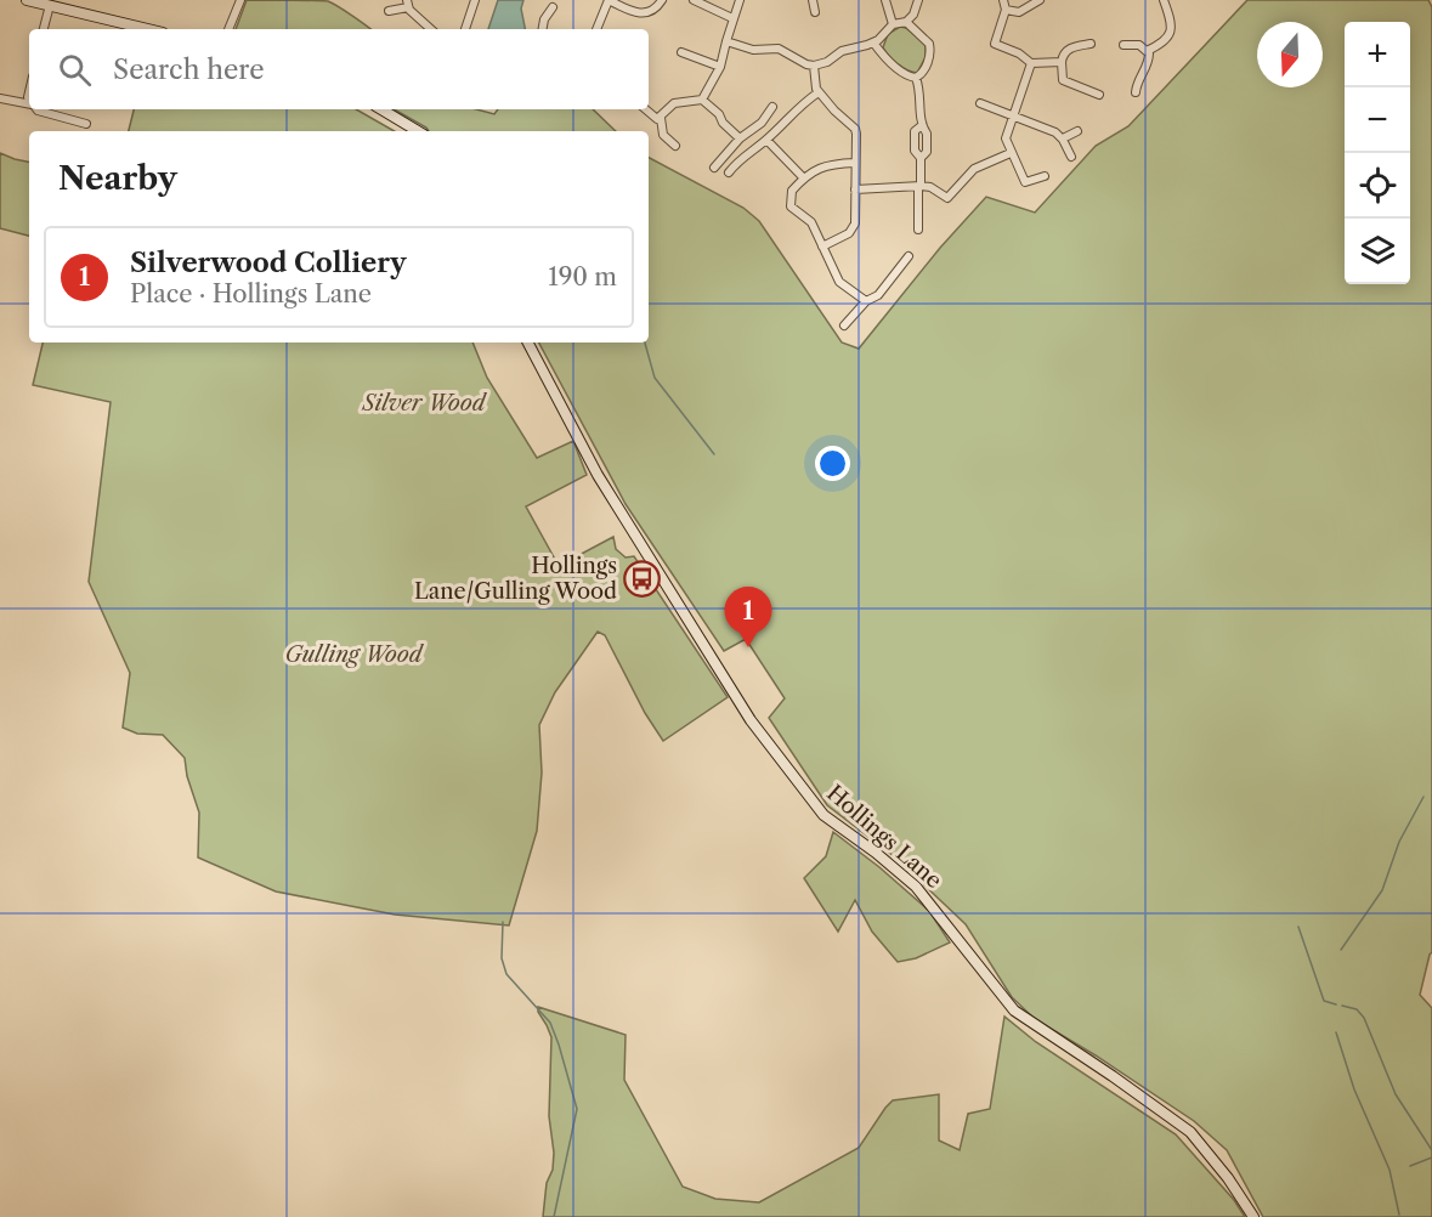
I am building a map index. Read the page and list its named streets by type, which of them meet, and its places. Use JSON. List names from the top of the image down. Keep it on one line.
{"streets":{"street":["Hollings Lane"]},"parks":["Silver Wood","Gulling Wood"],"places":{"bus stop":["Hollings Lane/Gulling Wood"]},"north":"bottom","page":{"map_buttons":["+","−"],"search":"Search here","heading":"Nearby","list":[{"mark":"1","name":"Silverwood Colliery","note":"Place · Hollings Lane","value":"190 m"}],"pins":"1"}}
